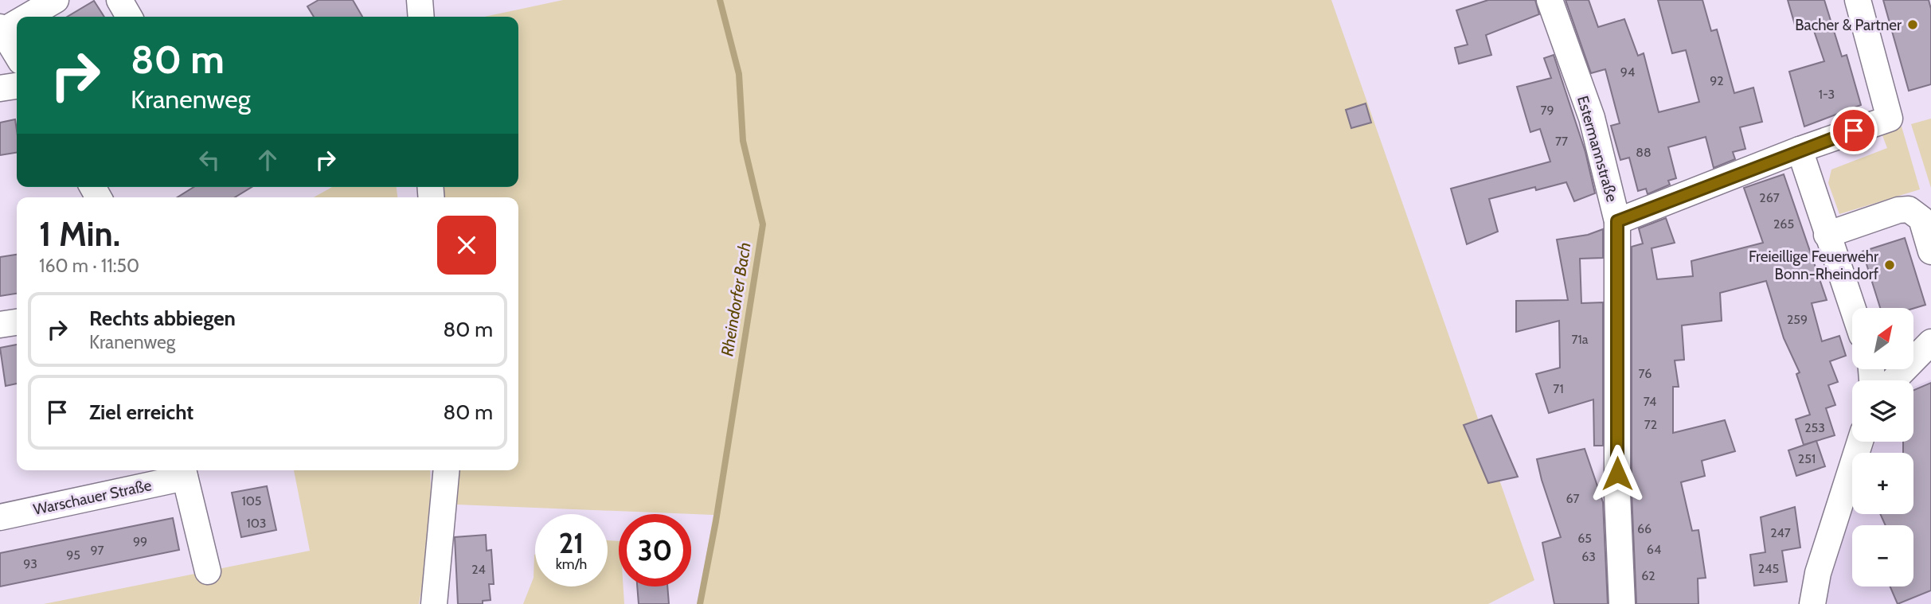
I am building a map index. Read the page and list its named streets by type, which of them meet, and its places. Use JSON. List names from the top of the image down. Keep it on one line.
{"streets":{"street":["Estermannstraße","Warschauer Straße"]},"water":["Rheindorfer Bach"],"places":["Bacher & Partner","Freieillige Feuerwehr Bonn-Rheindorf"],"house_numbers":["94","92","1-3","79","77","88","267","265","259","71a","76","71","74","72","253","251","67","105","103","66","247","65","99","64","97","95","63","93","245","24","62"],"north":"top right","page":{"turn":["80 m","Kranenweg"],"heading":["1 Min.","160 m · 11:50"],"list":[{"name":"Rechts abbiegen","note":"Kranenweg","value":"80 m"},{"name":"Ziel erreicht","value":"80 m"}],"map_buttons":["+","−"],"speed":"21 km/h","limit":"30"}}
